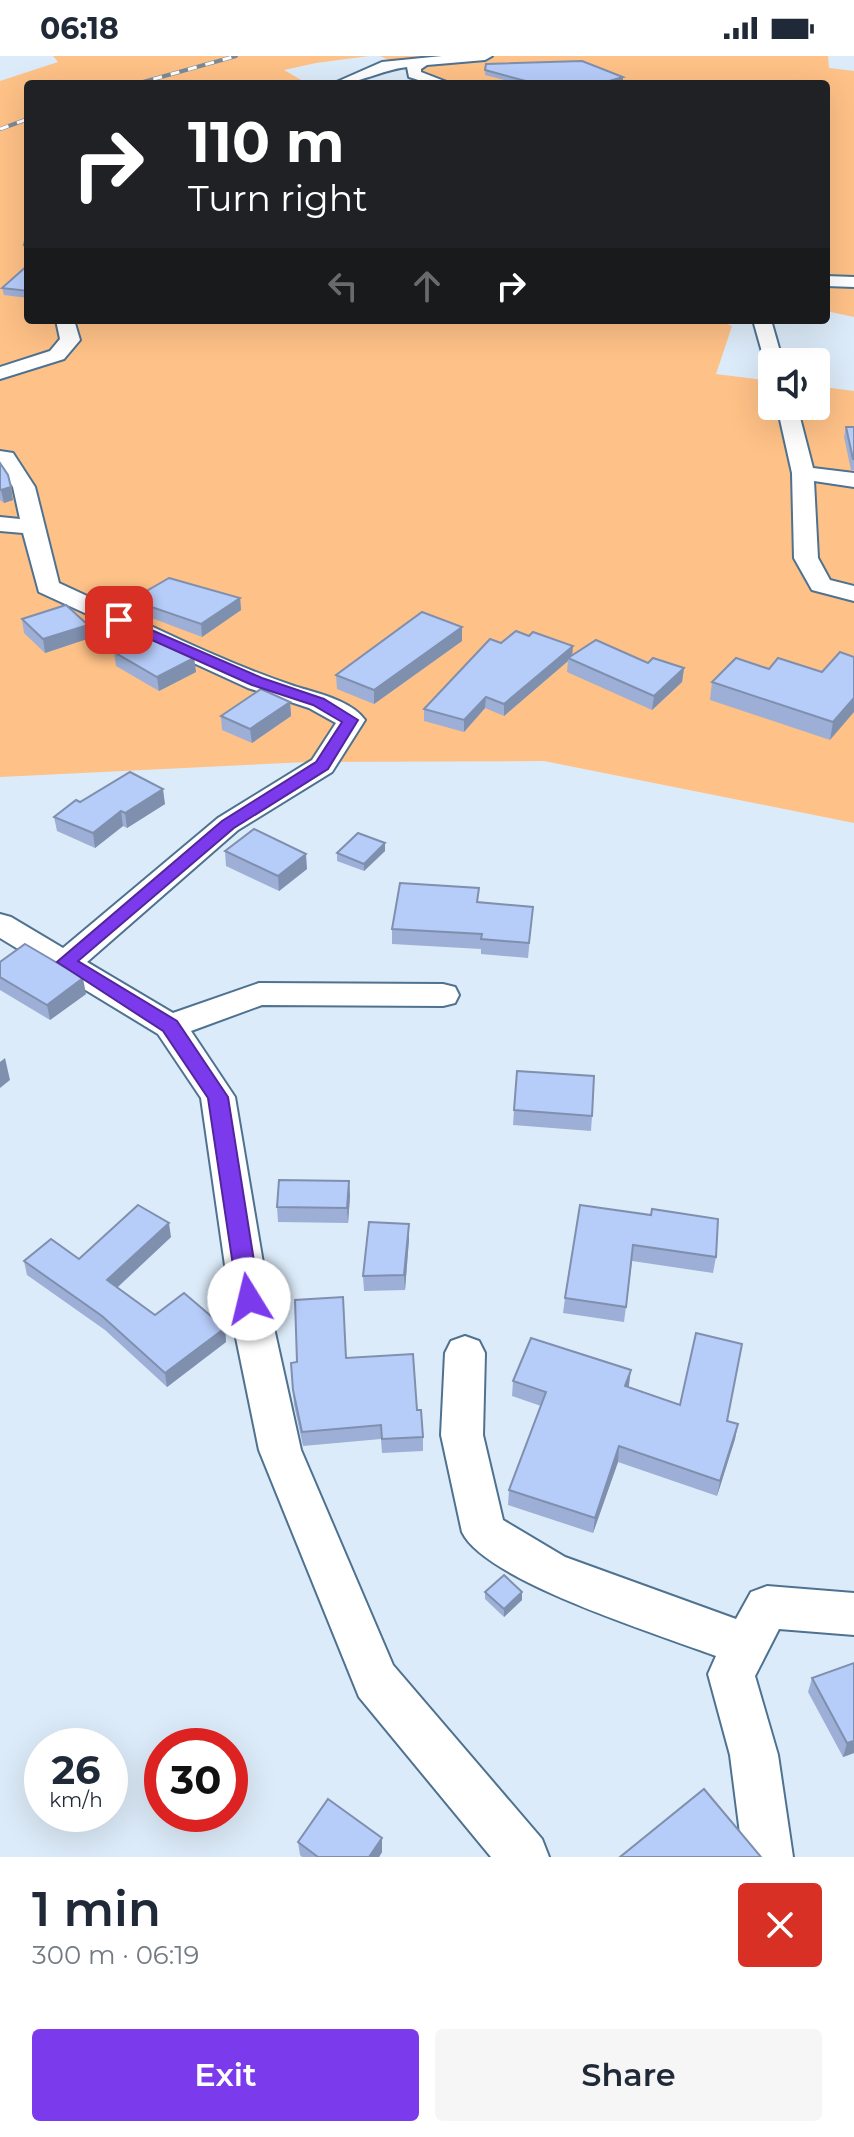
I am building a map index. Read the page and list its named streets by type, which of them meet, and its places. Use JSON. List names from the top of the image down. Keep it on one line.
{"page":{"status":"06:18","turn":["110 m","Turn right"],"speed":"26 km/h","limit":"30","heading":["1 min","300 m · 06:19"],"buttons":["Exit","Share"]}}
